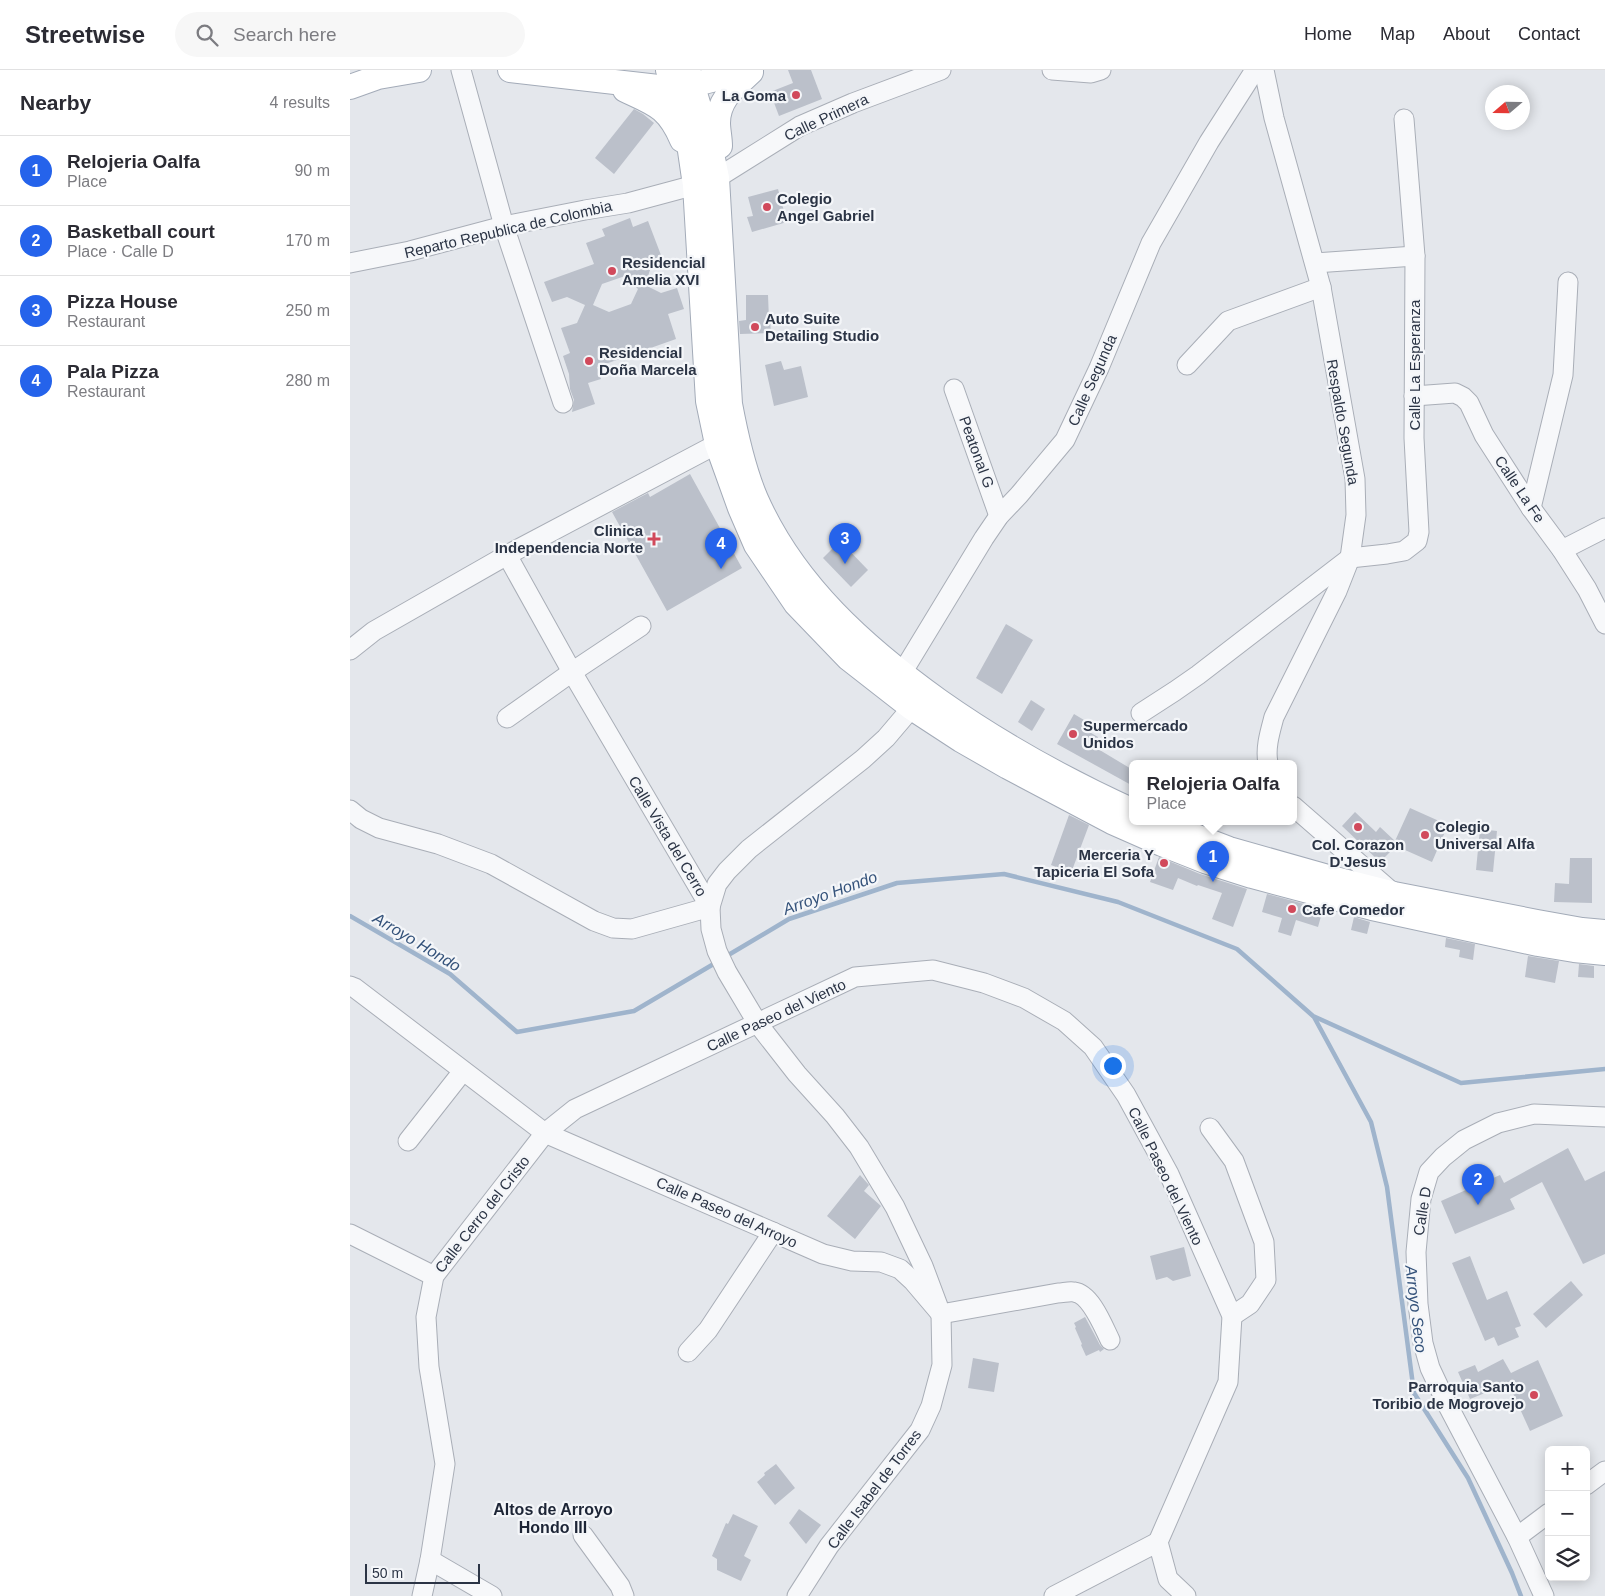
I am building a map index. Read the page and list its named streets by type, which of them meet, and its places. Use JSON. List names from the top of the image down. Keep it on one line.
{"streets":{"street":["Calle Primera","Reparto Republica de Colombia","Calle La Esperanza","Calle Segunda","Respaldo Segunda","Peatonal G","Calle La Fe","Calle Vista del Cerro","Calle Paseo del Viento","Calle D","Calle Paseo del Arroyo","Calle Cerro del Cristo","Calle Isabel de Torres"]},"crossings":[["Calle La Esperanza","Respaldo Segunda"],["Calle La Esperanza","Calle La Fe"],["Calle Segunda","Peatonal G"],["Calle Vista del Cerro","Calle Isabel de Torres"],["Calle Paseo del Viento","Calle Paseo del Arroyo"],["Calle Paseo del Viento","Calle Cerro del Cristo"],["Calle Paseo del Viento","Calle Isabel de Torres"],["Calle Paseo del Arroyo","Calle Cerro del Cristo"],["Calle Paseo del Arroyo","Calle Isabel de Torres"]],"districts":["Altos de Arroyo Hondo III"],"water":["Arroyo Hondo","Arroyo Seco"],"places":{"other":["La Goma","Colegio Angel Gabriel","Residencial Amelia XVI","Auto Suite Detailing Studio","Residencial Doña Marcela","Supermercado Unidos","Col. Corazon D'Jesus","Colegio Universal Alfa","Merceria Y Tapiceria El Sofa","Cafe Comedor","Parroquia Santo Toribio de Mogrovejo"],"health":["Clinica Independencia Norte"]},"scale_bar":"50 m","north":"left","page":{"header":"Streetwise","search":"Search here","nav":["Home","Map","About","Contact"],"heading":["Nearby","4 results"],"list":[{"mark":"1","name":"Relojeria Oalfa","note":"Place","value":"90 m"},{"mark":"2","name":"Basketball court","note":"Place · Calle D","value":"170 m"},{"mark":"3","name":"Pizza House","note":"Restaurant","value":"250 m"},{"mark":"4","name":"Pala Pizza","note":"Restaurant","value":"280 m"}],"pins":["3","4","1","2"],"popup":["Relojeria Oalfa","Place"],"map_buttons":["+","−"],"scale":"50 m"}}
